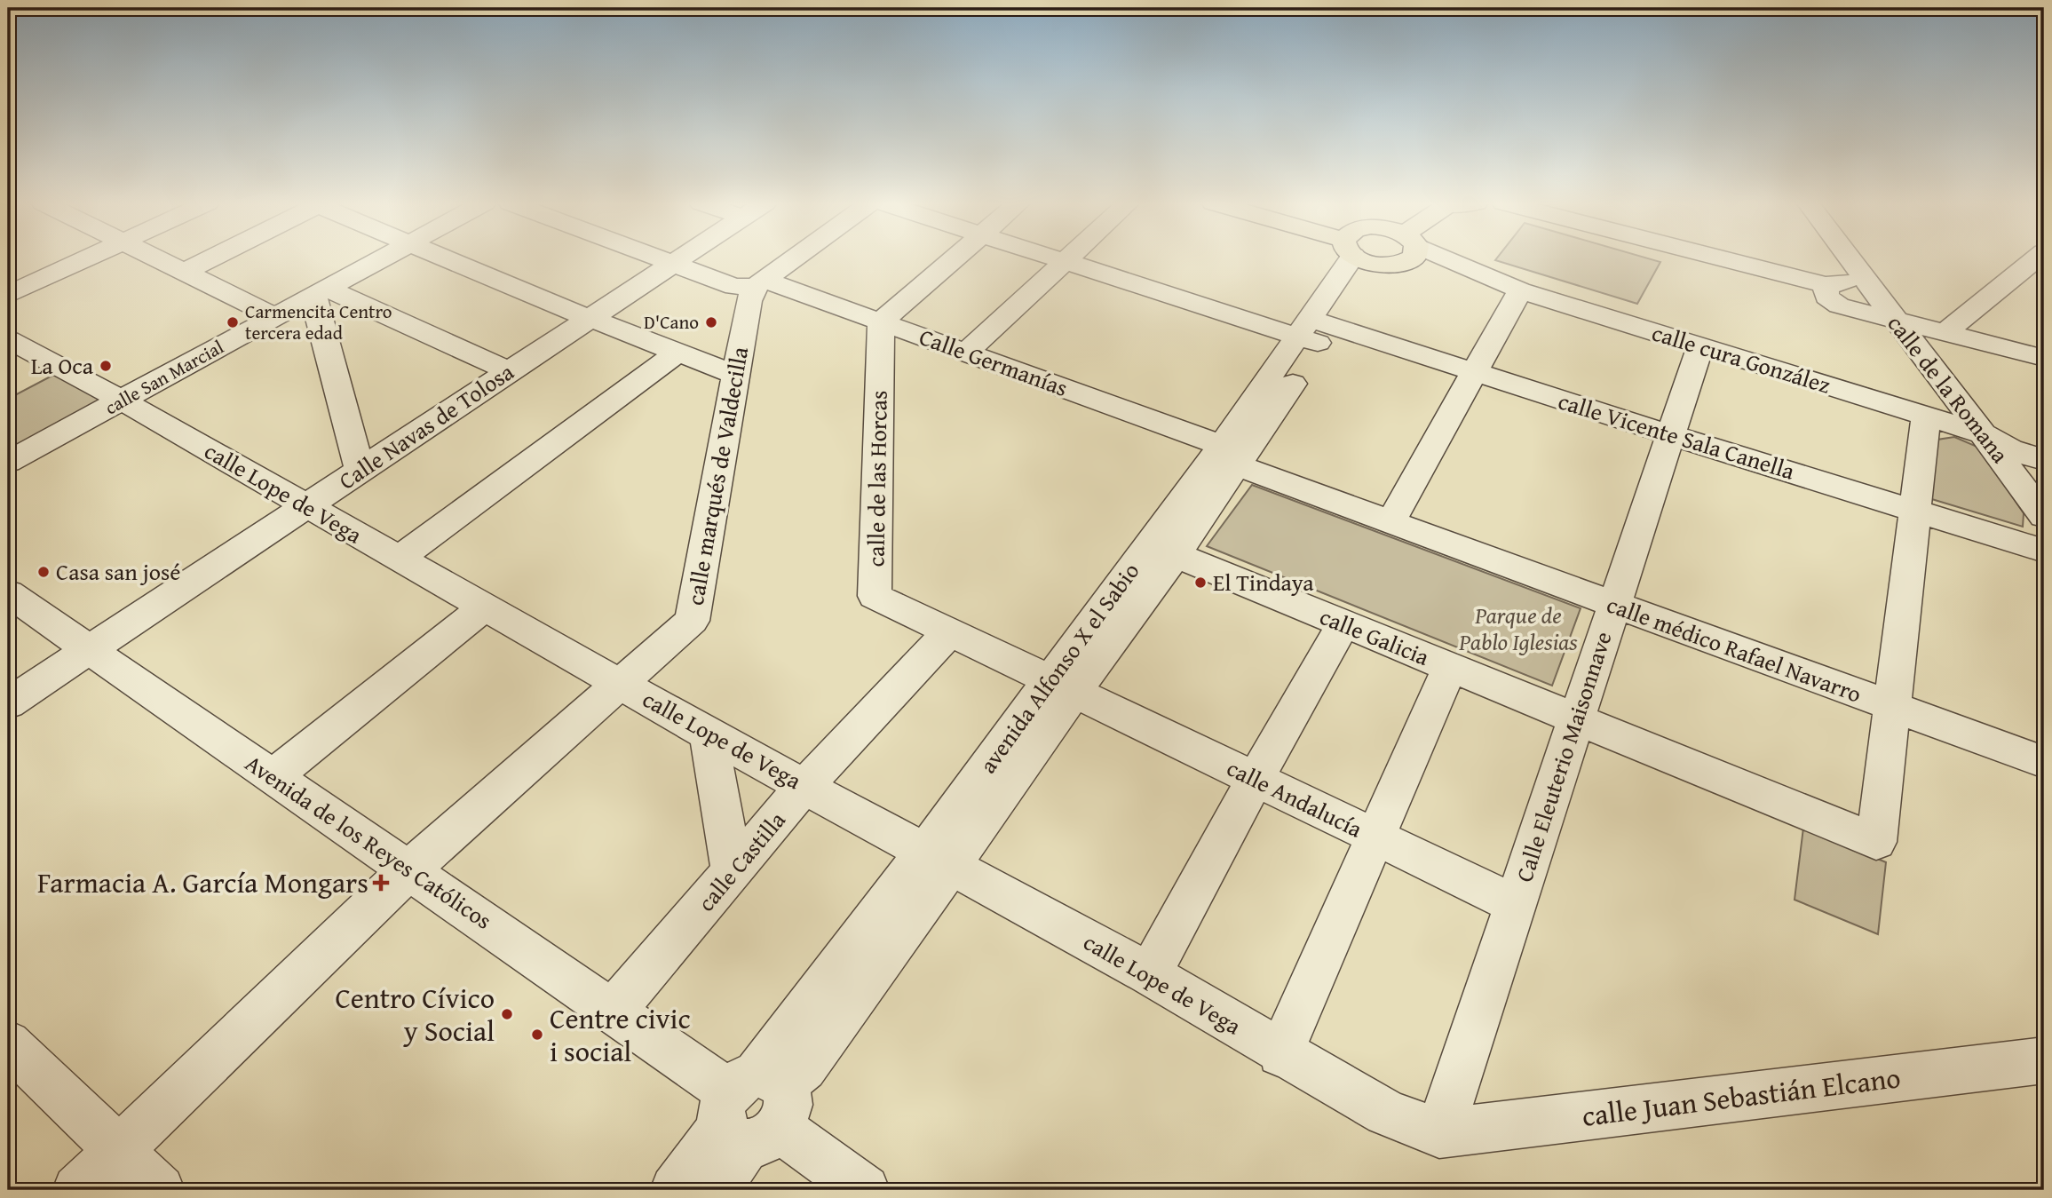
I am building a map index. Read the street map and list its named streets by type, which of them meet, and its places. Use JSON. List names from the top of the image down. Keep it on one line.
{"streets":{"street":["calle cura González","Calle Germanías","calle San Marcial","calle de la Romana","Calle Navas de Tolosa","calle Vicente Sala Canella","calle marqués de Valdecilla","calle de las Horcas","calle Lope de Vega","calle Galicia","calle médico Rafael Navarro","avenida Alfonso X el Sabio","Calle Eleuterio Maisonnave","calle Andalucía","Avenida de los Reyes Católicos","calle Castilla","calle Juan Sebastián Elcano"]},"crossings":[["calle cura González","calle de la Romana"],["calle cura González","Calle Eleuterio Maisonnave"],["Calle Germanías","Calle Navas de Tolosa"],["Calle Germanías","calle marqués de Valdecilla"],["Calle Germanías","calle de las Horcas"],["Calle Germanías","calle médico Rafael Navarro"],["Calle Germanías","avenida Alfonso X el Sabio"],["calle San Marcial","calle Lope de Vega"],["Calle Navas de Tolosa","calle Lope de Vega"],["Calle Navas de Tolosa","Avenida de los Reyes Católicos"],["calle Vicente Sala Canella","avenida Alfonso X el Sabio"],["calle Vicente Sala Canella","Calle Eleuterio Maisonnave"],["calle marqués de Valdecilla","calle Lope de Vega"],["calle marqués de Valdecilla","Avenida de los Reyes Católicos"],["calle de las Horcas","avenida Alfonso X el Sabio"],["calle de las Horcas","calle Andalucía"],["calle de las Horcas","calle Castilla"],["calle Lope de Vega","avenida Alfonso X el Sabio"],["calle Lope de Vega","Calle Eleuterio Maisonnave"],["calle Lope de Vega","calle Castilla"],["calle Lope de Vega","calle Juan Sebastián Elcano"],["calle Galicia","calle médico Rafael Navarro"],["calle Galicia","avenida Alfonso X el Sabio"],["calle Galicia","Calle Eleuterio Maisonnave"],["calle médico Rafael Navarro","avenida Alfonso X el Sabio"],["calle médico Rafael Navarro","Calle Eleuterio Maisonnave"],["avenida Alfonso X el Sabio","calle Andalucía"],["avenida Alfonso X el Sabio","Avenida de los Reyes Católicos"],["Calle Eleuterio Maisonnave","calle Andalucía"],["Calle Eleuterio Maisonnave","calle Juan Sebastián Elcano"],["Avenida de los Reyes Católicos","calle Castilla"]],"parks":["Parque de Pablo Iglesias"],"places":{"other":["Carmencita Centro tercera edad","D'Cano","La Oca","Casa san josé","El Tindaya","Centro Cívico y Social","Centre civic i social"],"health":["Farmacia A. García Mongars"]}}
